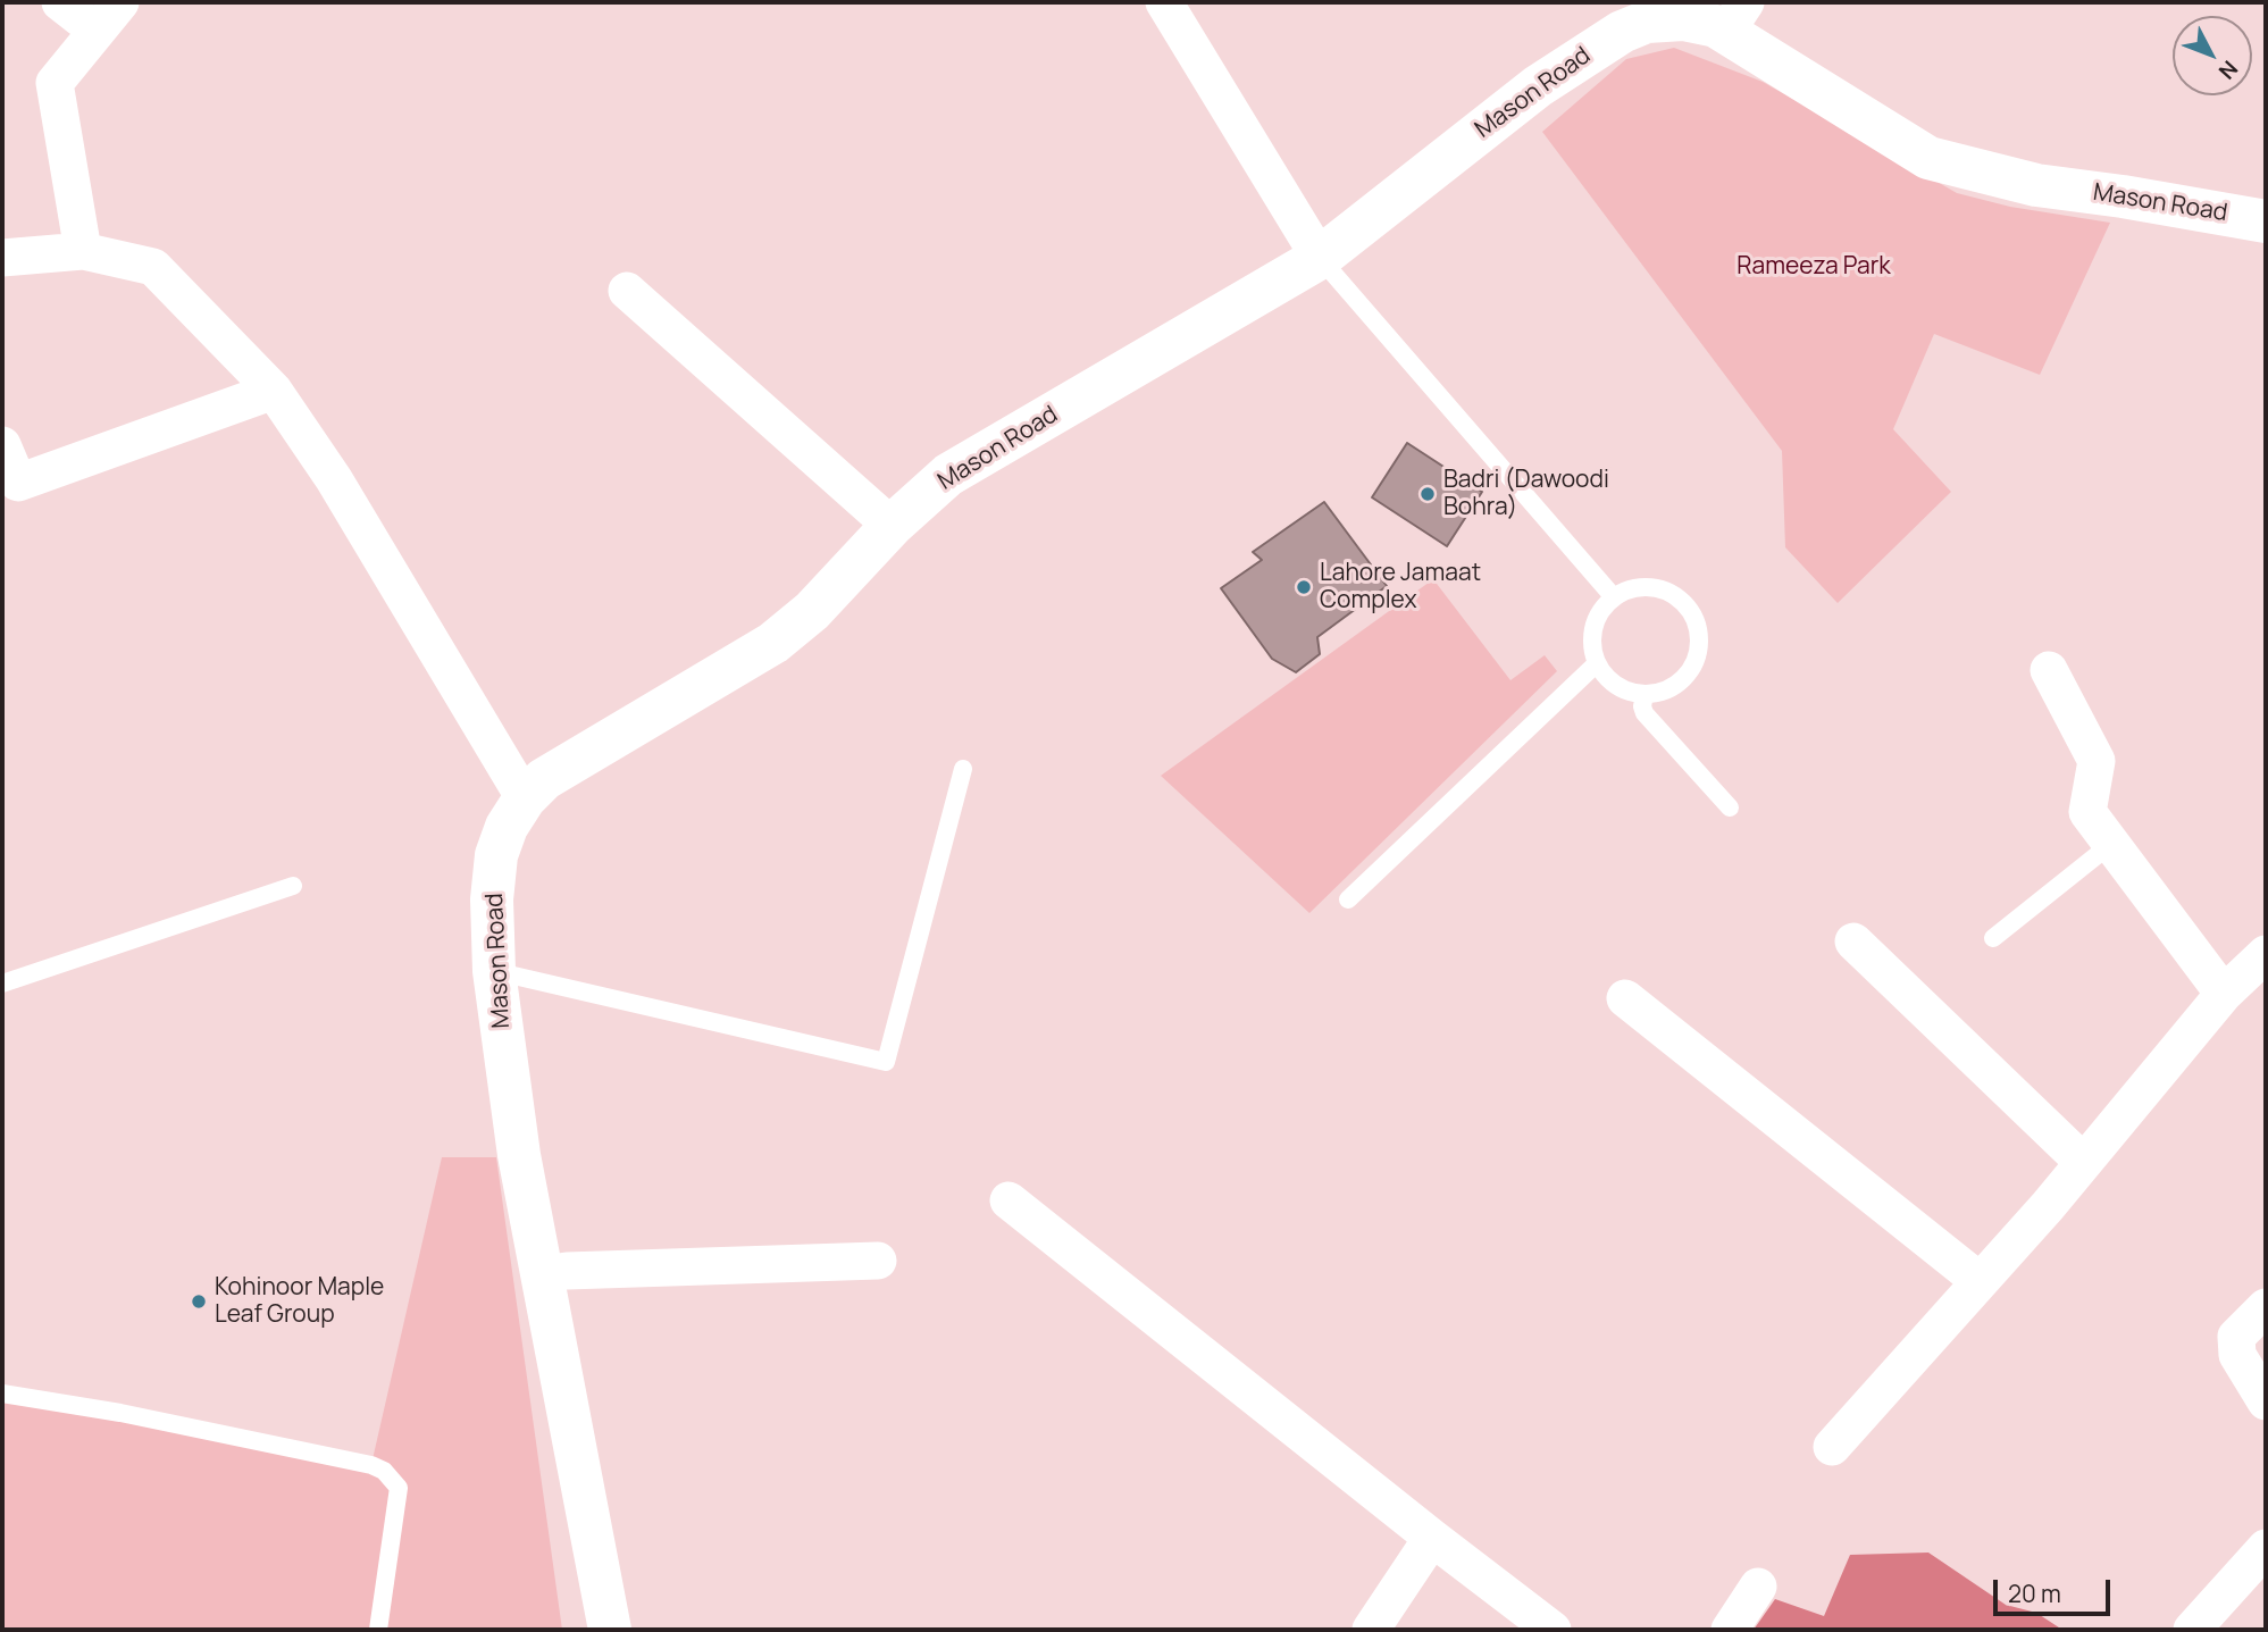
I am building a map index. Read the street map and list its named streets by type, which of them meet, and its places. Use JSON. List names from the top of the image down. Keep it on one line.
{"streets":{"street":["Mason Road"]},"parks":["Rameeza Park"],"places":["Badri (Dawoodi Bohra)","Lahore Jamaat Complex","Kohinoor Maple Leaf Group"],"scale_bar":"20 m","north":"bottom right"}
